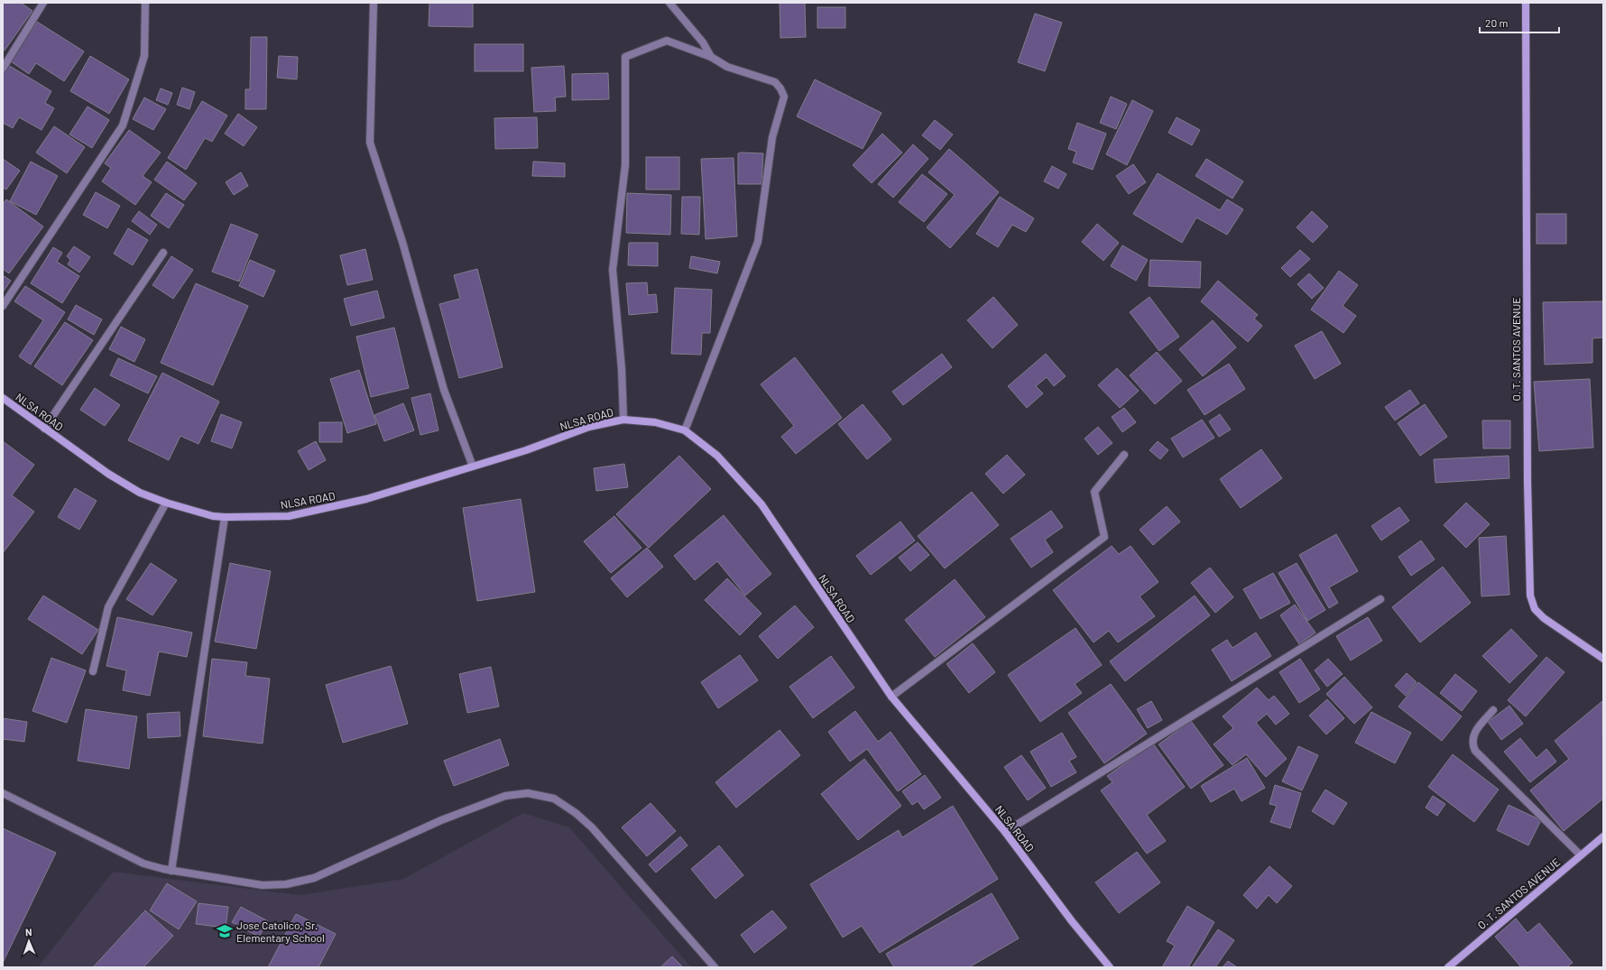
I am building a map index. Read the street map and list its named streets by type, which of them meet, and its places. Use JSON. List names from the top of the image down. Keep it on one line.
{"streets":{"main road":["O. T. SANTOS AVENUE","NLSA ROAD"]},"places":{"school or university":["Jose Catolico, Sr. Elementary School"]},"scale_bar":"20 m","north":"top"}
